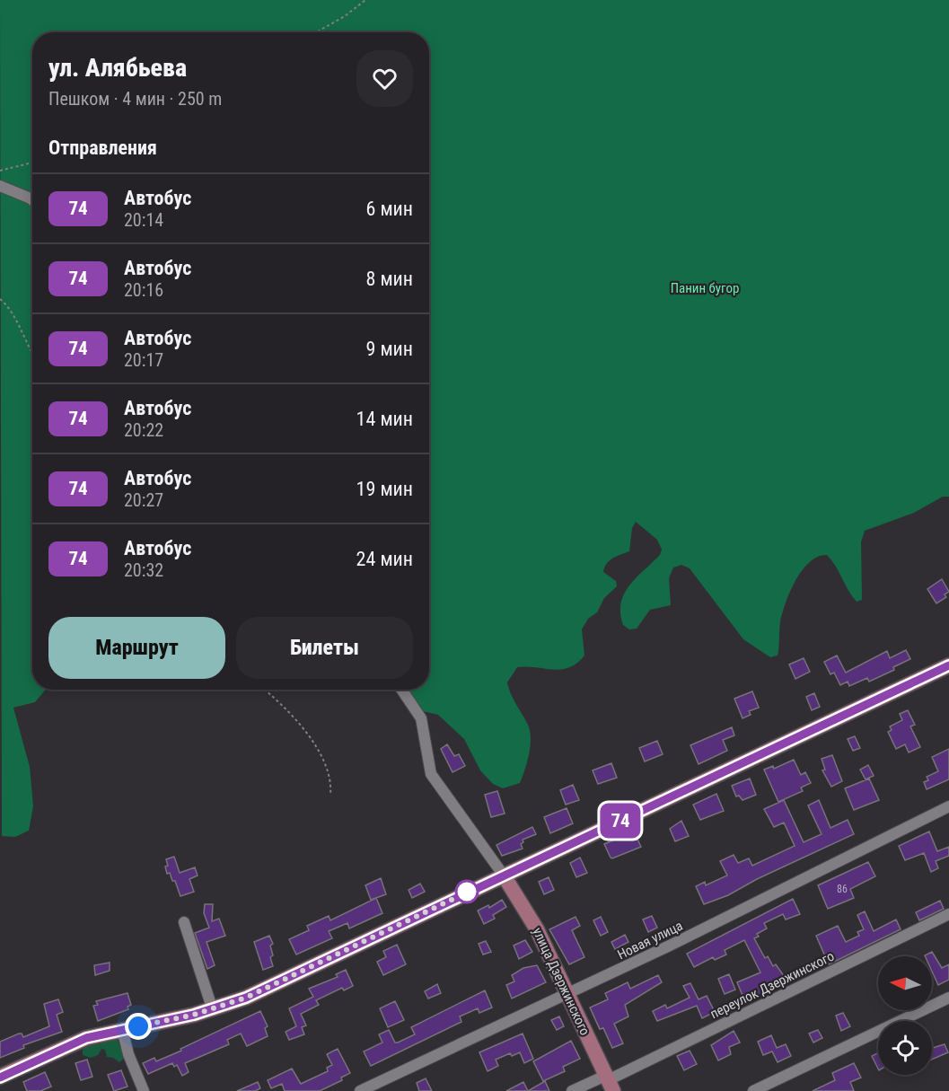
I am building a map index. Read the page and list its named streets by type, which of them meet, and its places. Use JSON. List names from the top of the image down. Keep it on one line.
{"streets":{"main road":["улица Дзержинского"],"street":["Новая улица","переулок Дзержинского"]},"crossings":[["Новая улица","улица Дзержинского"],["улица Дзержинского","переулок Дзержинского"]],"parks":["Панин бугор"],"lines":["bus line 74"],"house_numbers":["86"],"north":"left","page":{"on_map":"74","heading":[["ул. Алябьева","Пешком · 4 мин · 250 m"],"Отправления"],"list":[{"mark":"74","name":"Автобус","note":"20:14","value":"6 мин"},{"mark":"74","name":"Автобус","note":"20:16","value":"8 мин"},{"mark":"74","name":"Автобус","note":"20:17","value":"9 мин"},{"mark":"74","name":"Автобус","note":"20:22","value":"14 мин"},{"mark":"74","name":"Автобус","note":"20:27","value":"19 мин"},{"mark":"74","name":"Автобус","note":"20:32","value":"24 мин"}],"buttons":["Маршрут","Билеты"]}}
